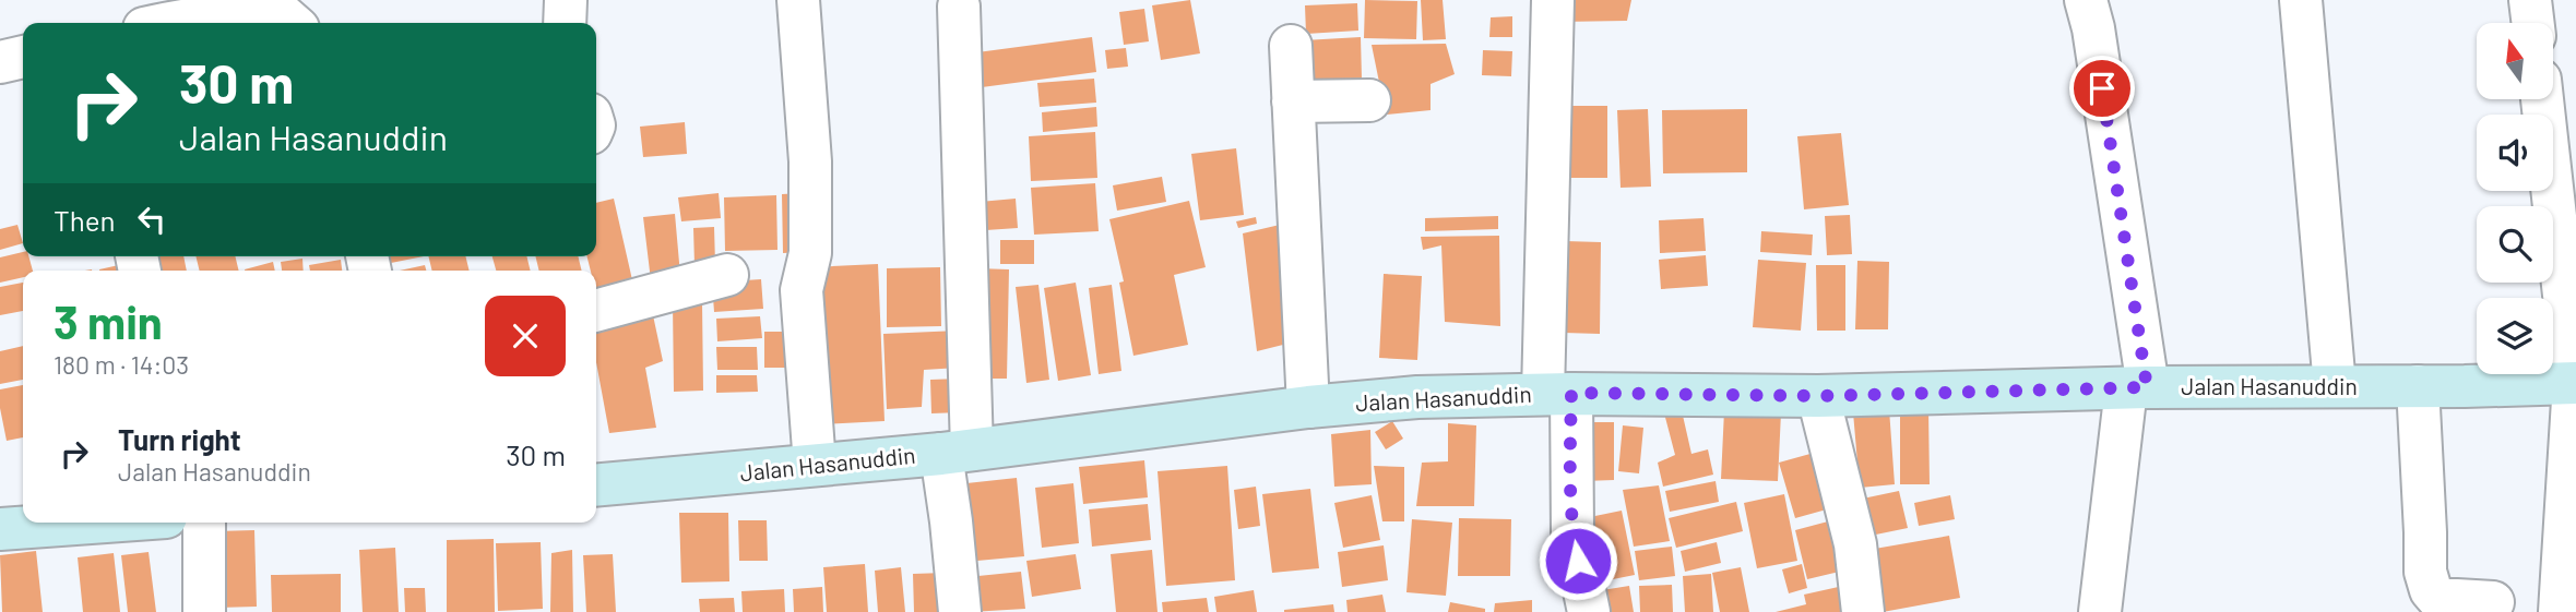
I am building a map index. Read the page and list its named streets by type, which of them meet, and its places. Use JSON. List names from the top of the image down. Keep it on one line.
{"streets":{"main road":["Jalan Hasanuddin"]},"north":"top","page":{"turn":["30 m","Jalan Hasanuddin"],"then":"Then","heading":["3 min","180 m · 14:03"],"list":[{"name":"Turn right","note":"Jalan Hasanuddin","value":"30 m"}]}}
